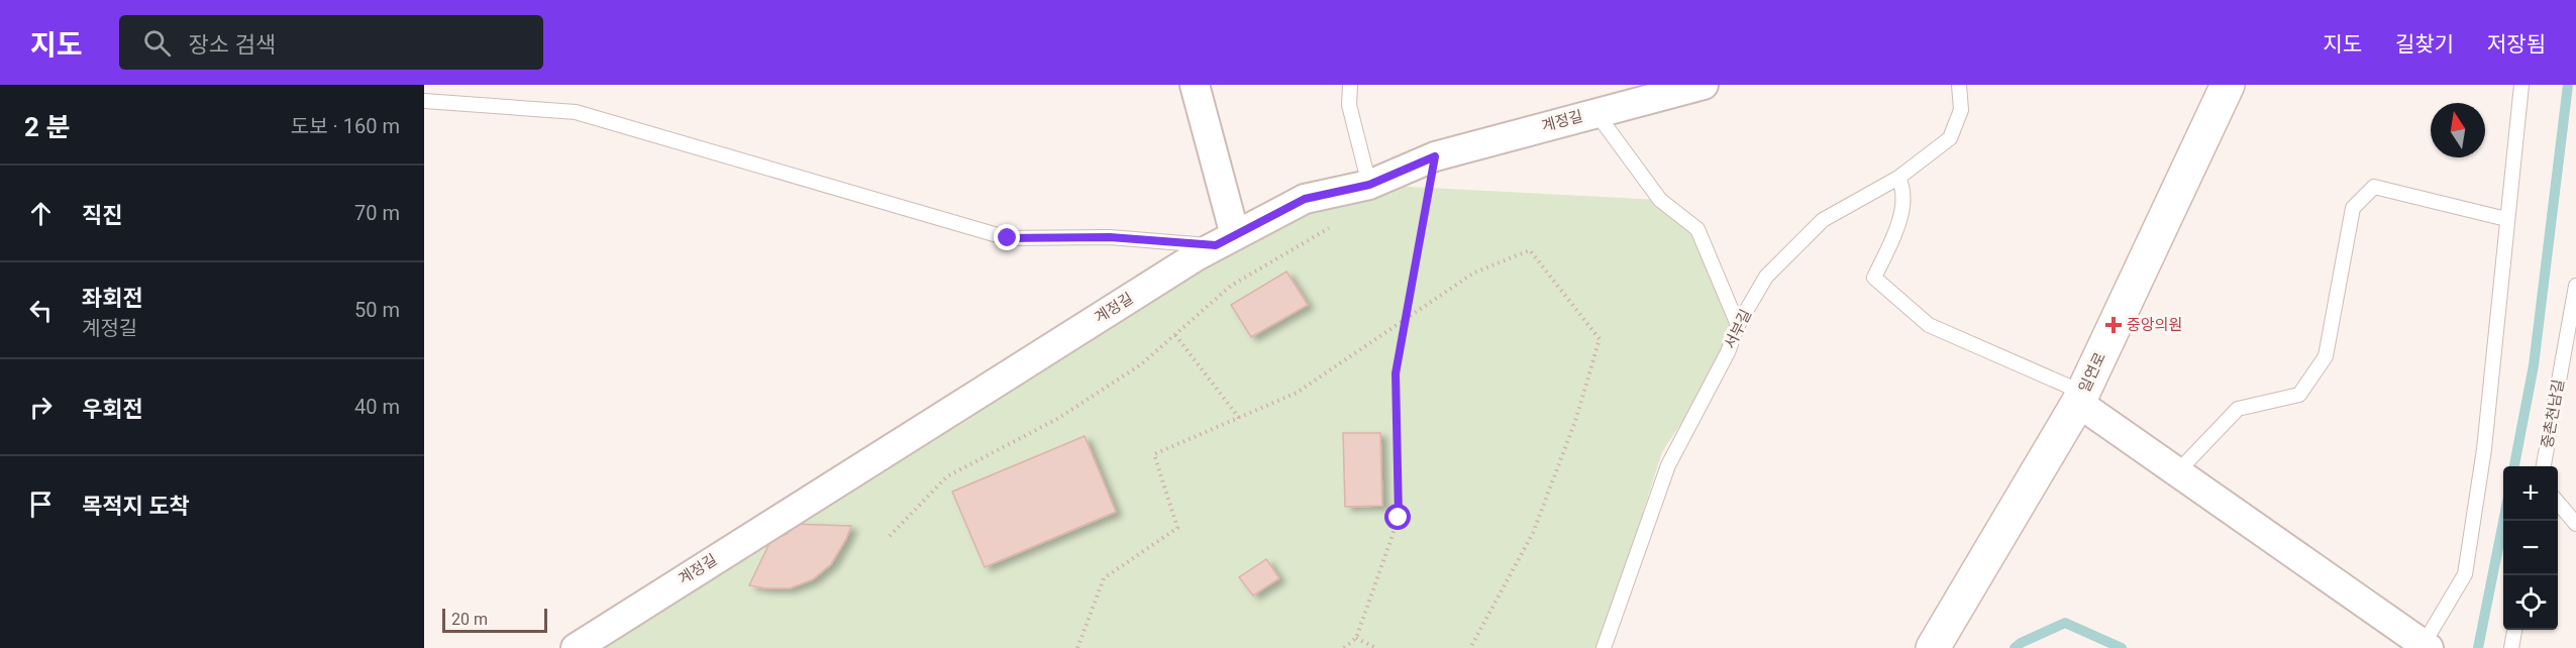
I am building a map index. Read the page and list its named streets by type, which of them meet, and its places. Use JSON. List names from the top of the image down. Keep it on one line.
{"streets":{"street":["계정길","일연로"],"lane":["서부길","중촌천남길"]},"places":{"health":["중앙의원"]},"scale_bar":"20 m","north":"top","page":{"header":"지도","search":"장소 검색","nav":["지도","길찾기","저장됨"],"heading":["2 분","도보 · 160 m"],"list":[["직진","70 m"],["좌회전","계정길","50 m"],["우회전","40 m"],"목적지 도착"],"map_buttons":["+","−"],"scale":"20 m"}}
